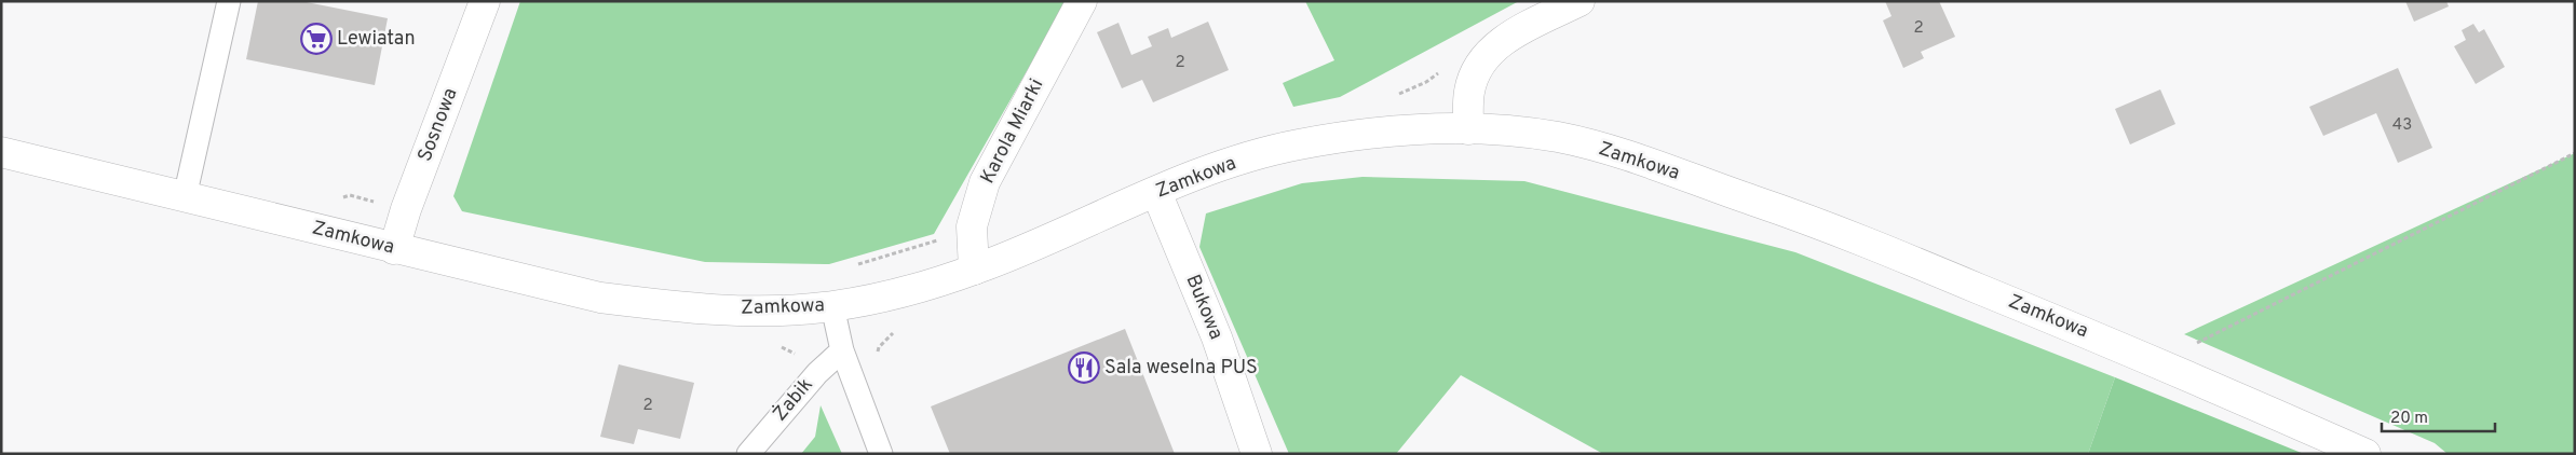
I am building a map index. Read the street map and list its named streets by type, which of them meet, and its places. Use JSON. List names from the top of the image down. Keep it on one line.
{"streets":{"street":["Sosnowa","Karola Miarki","Zamkowa","Bukowa"],"lane":["Żabik"]},"crossings":[["Sosnowa","Zamkowa"],["Karola Miarki","Zamkowa"],["Zamkowa","Bukowa"]],"places":{"supermarket":["Lewiatan"],"restaurant":["Sala weselna PUS"]},"house_numbers":["2","2","43","2"],"scale_bar":"20 m"}
